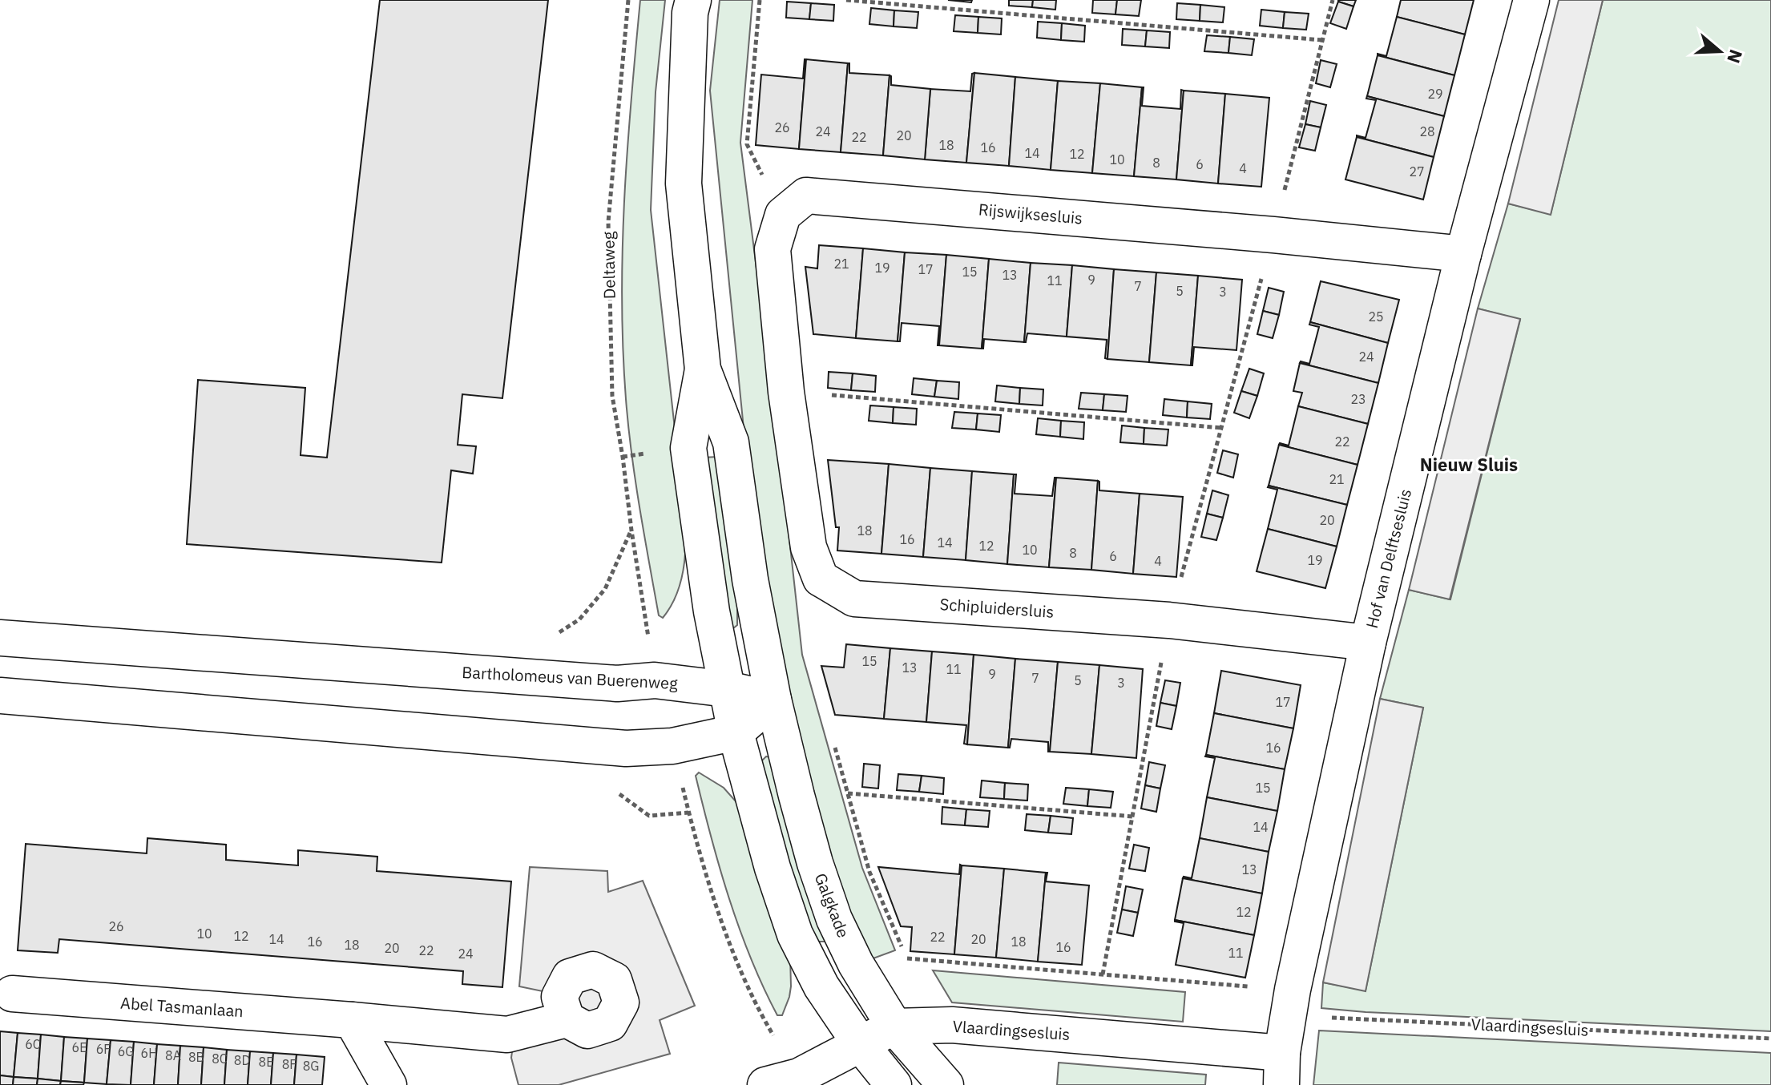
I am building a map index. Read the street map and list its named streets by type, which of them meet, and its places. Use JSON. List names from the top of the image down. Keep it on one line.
{"streets":{"street":["Rijswijksesluis","Hof van Delftsesluis","Schipluidersluis","Bartholomeus van Buerenweg","Galgkade","Abel Tasmanlaan","Vlaardingsesluis"],"path":["Deltaweg"]},"crossings":[["Rijswijksesluis","Hof van Delftsesluis"],["Hof van Delftsesluis","Schipluidersluis"],["Hof van Delftsesluis","Vlaardingsesluis"],["Bartholomeus van Buerenweg","Galgkade"],["Galgkade","Vlaardingsesluis"]],"districts":["Nieuw Sluis"],"house_numbers":["29","26","24","28","20","22","18","16","14","12","10","8","6","4","27","21","19","17","15","13","9","11","7","5","3","25","24","23","22","21","20","18","16","14","12","10","8","6","19","4","15","13","11","9","7","5","3","17","16","15","14","13","12","26","10","12","22","14","20","16","18","18","16","20","22","11","24","6C","6E","6F","6G","6H","8A","8B","8C","8D","8E","8F","8G"],"north":"right"}
